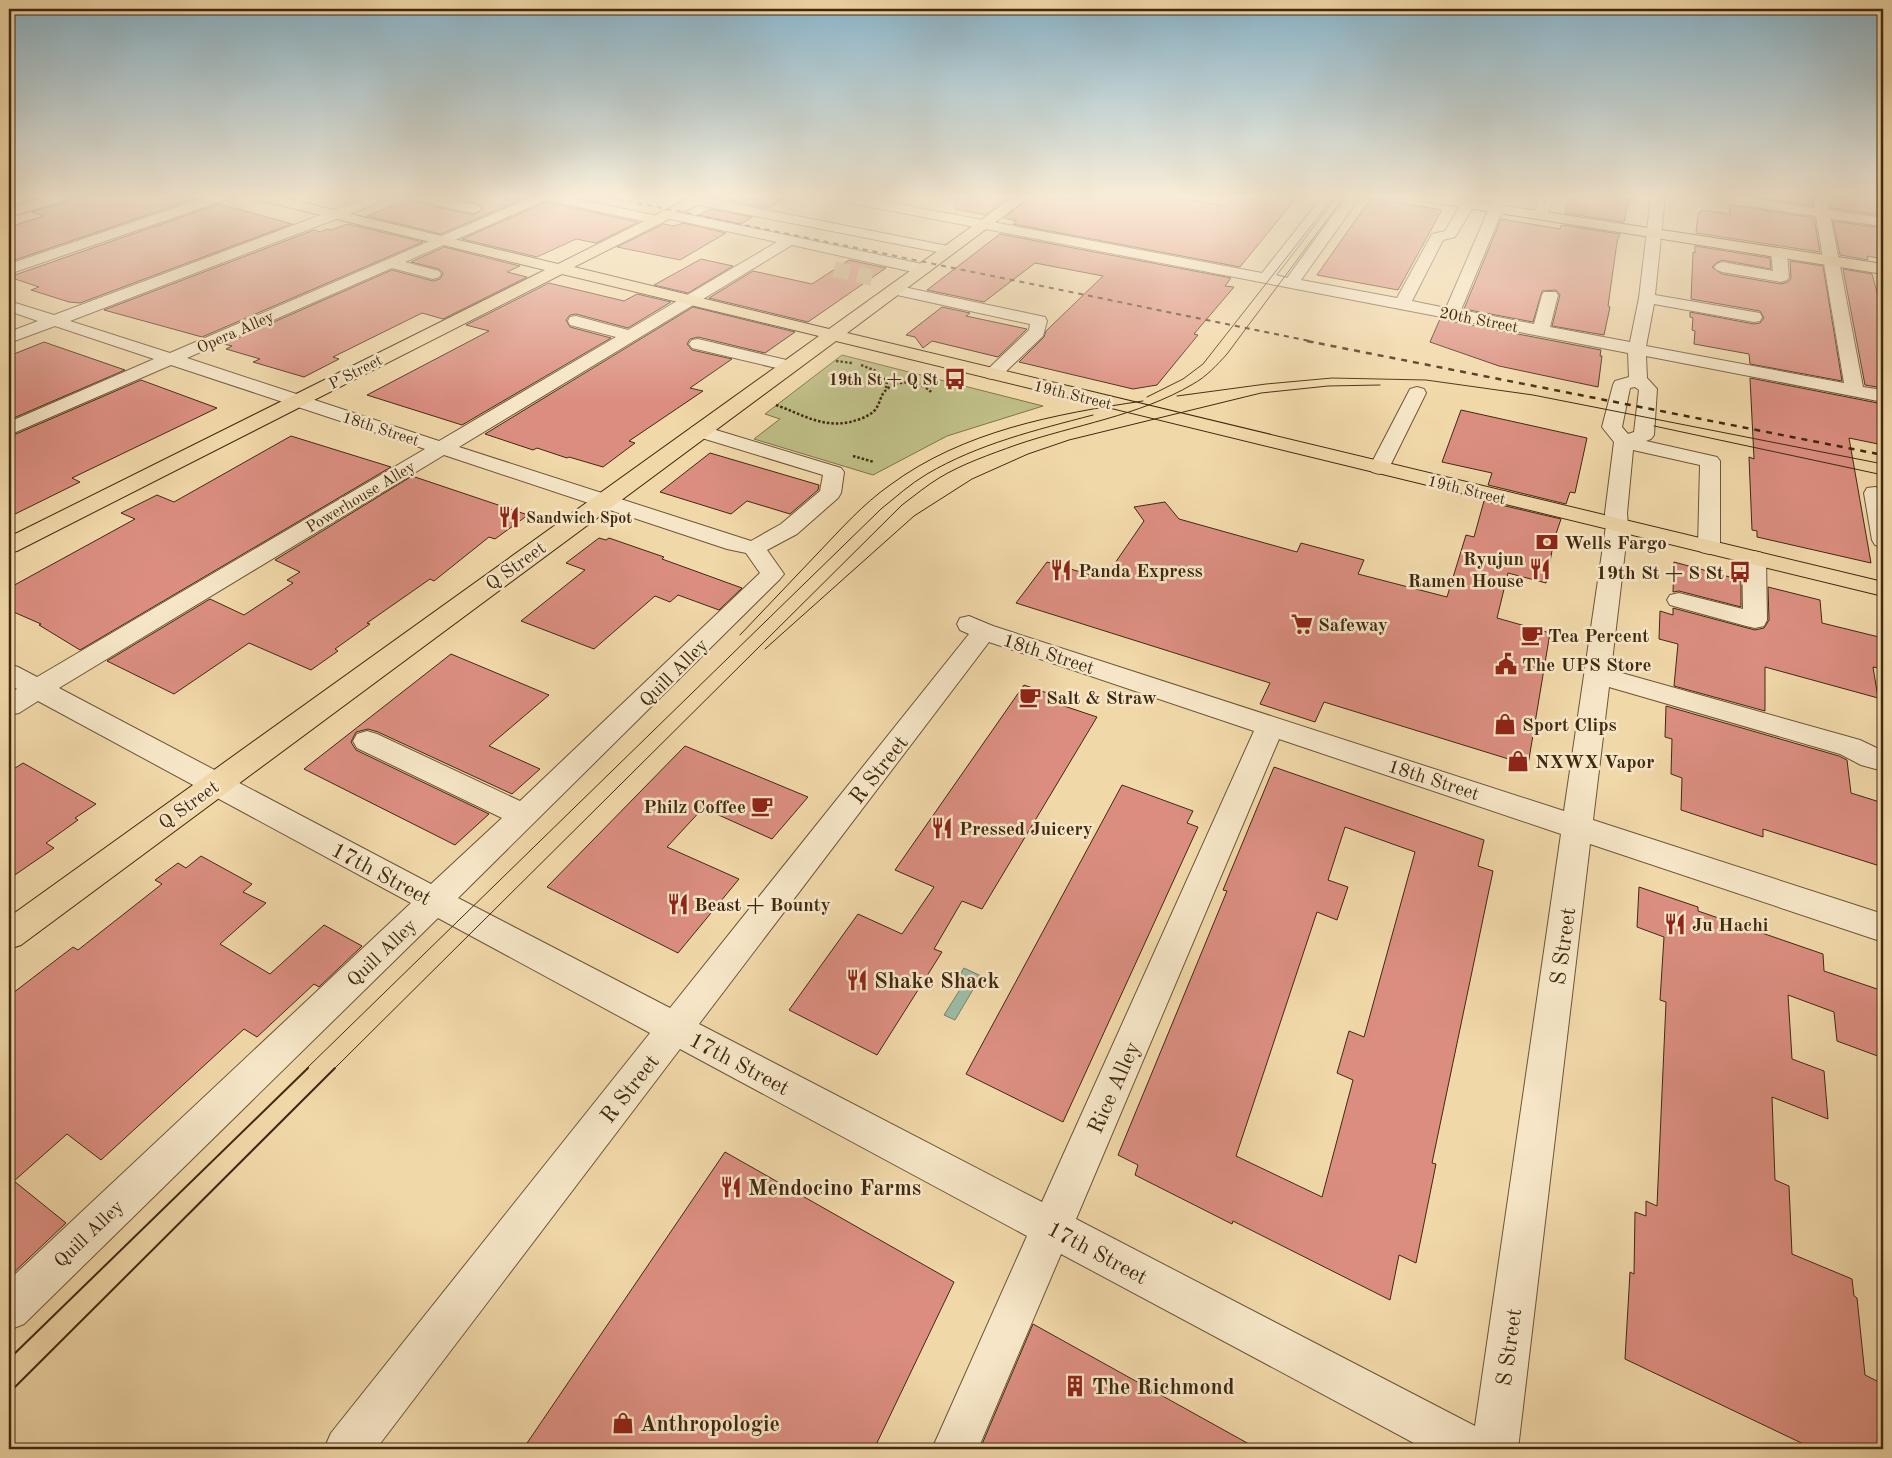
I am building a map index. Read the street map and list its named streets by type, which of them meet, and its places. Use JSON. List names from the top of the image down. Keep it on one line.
{"streets":{"main road":["P Street","19th Street","Q Street"],"street":["20th Street","Opera Alley","18th Street","Powerhouse Alley","Quill Alley","R Street","17th Street","S Street","Rice Alley"]},"crossings":[["Opera Alley","18th Street"],["P Street","19th Street"],["P Street","18th Street"],["19th Street","Powerhouse Alley"],["19th Street","Q Street"],["19th Street","S Street"],["18th Street","Powerhouse Alley"],["18th Street","Q Street"],["18th Street","Quill Alley"],["18th Street","R Street"],["18th Street","S Street"],["18th Street","Rice Alley"],["Powerhouse Alley","17th Street"],["Q Street","17th Street"],["Quill Alley","17th Street"],["R Street","17th Street"],["17th Street","Rice Alley"]],"places":{"bus stop":["19th St + Q St","19th St + S St"],"restaurant":["Sandwich Spot","Ryujun Ramen House","Panda Express","Pressed Juicery","Beast + Bounty","Ju Hachi","Shake Shack","Mendocino Farms"],"bank":["Wells Fargo"],"supermarket":["Safeway"],"cafe":["Tea Percent","Salt & Straw","Philz Coffee"],"public building":["The UPS Store"],"shop":["Sport Clips","NXWX Vapor","Anthropologie"],"building":["The Richmond"]}}
